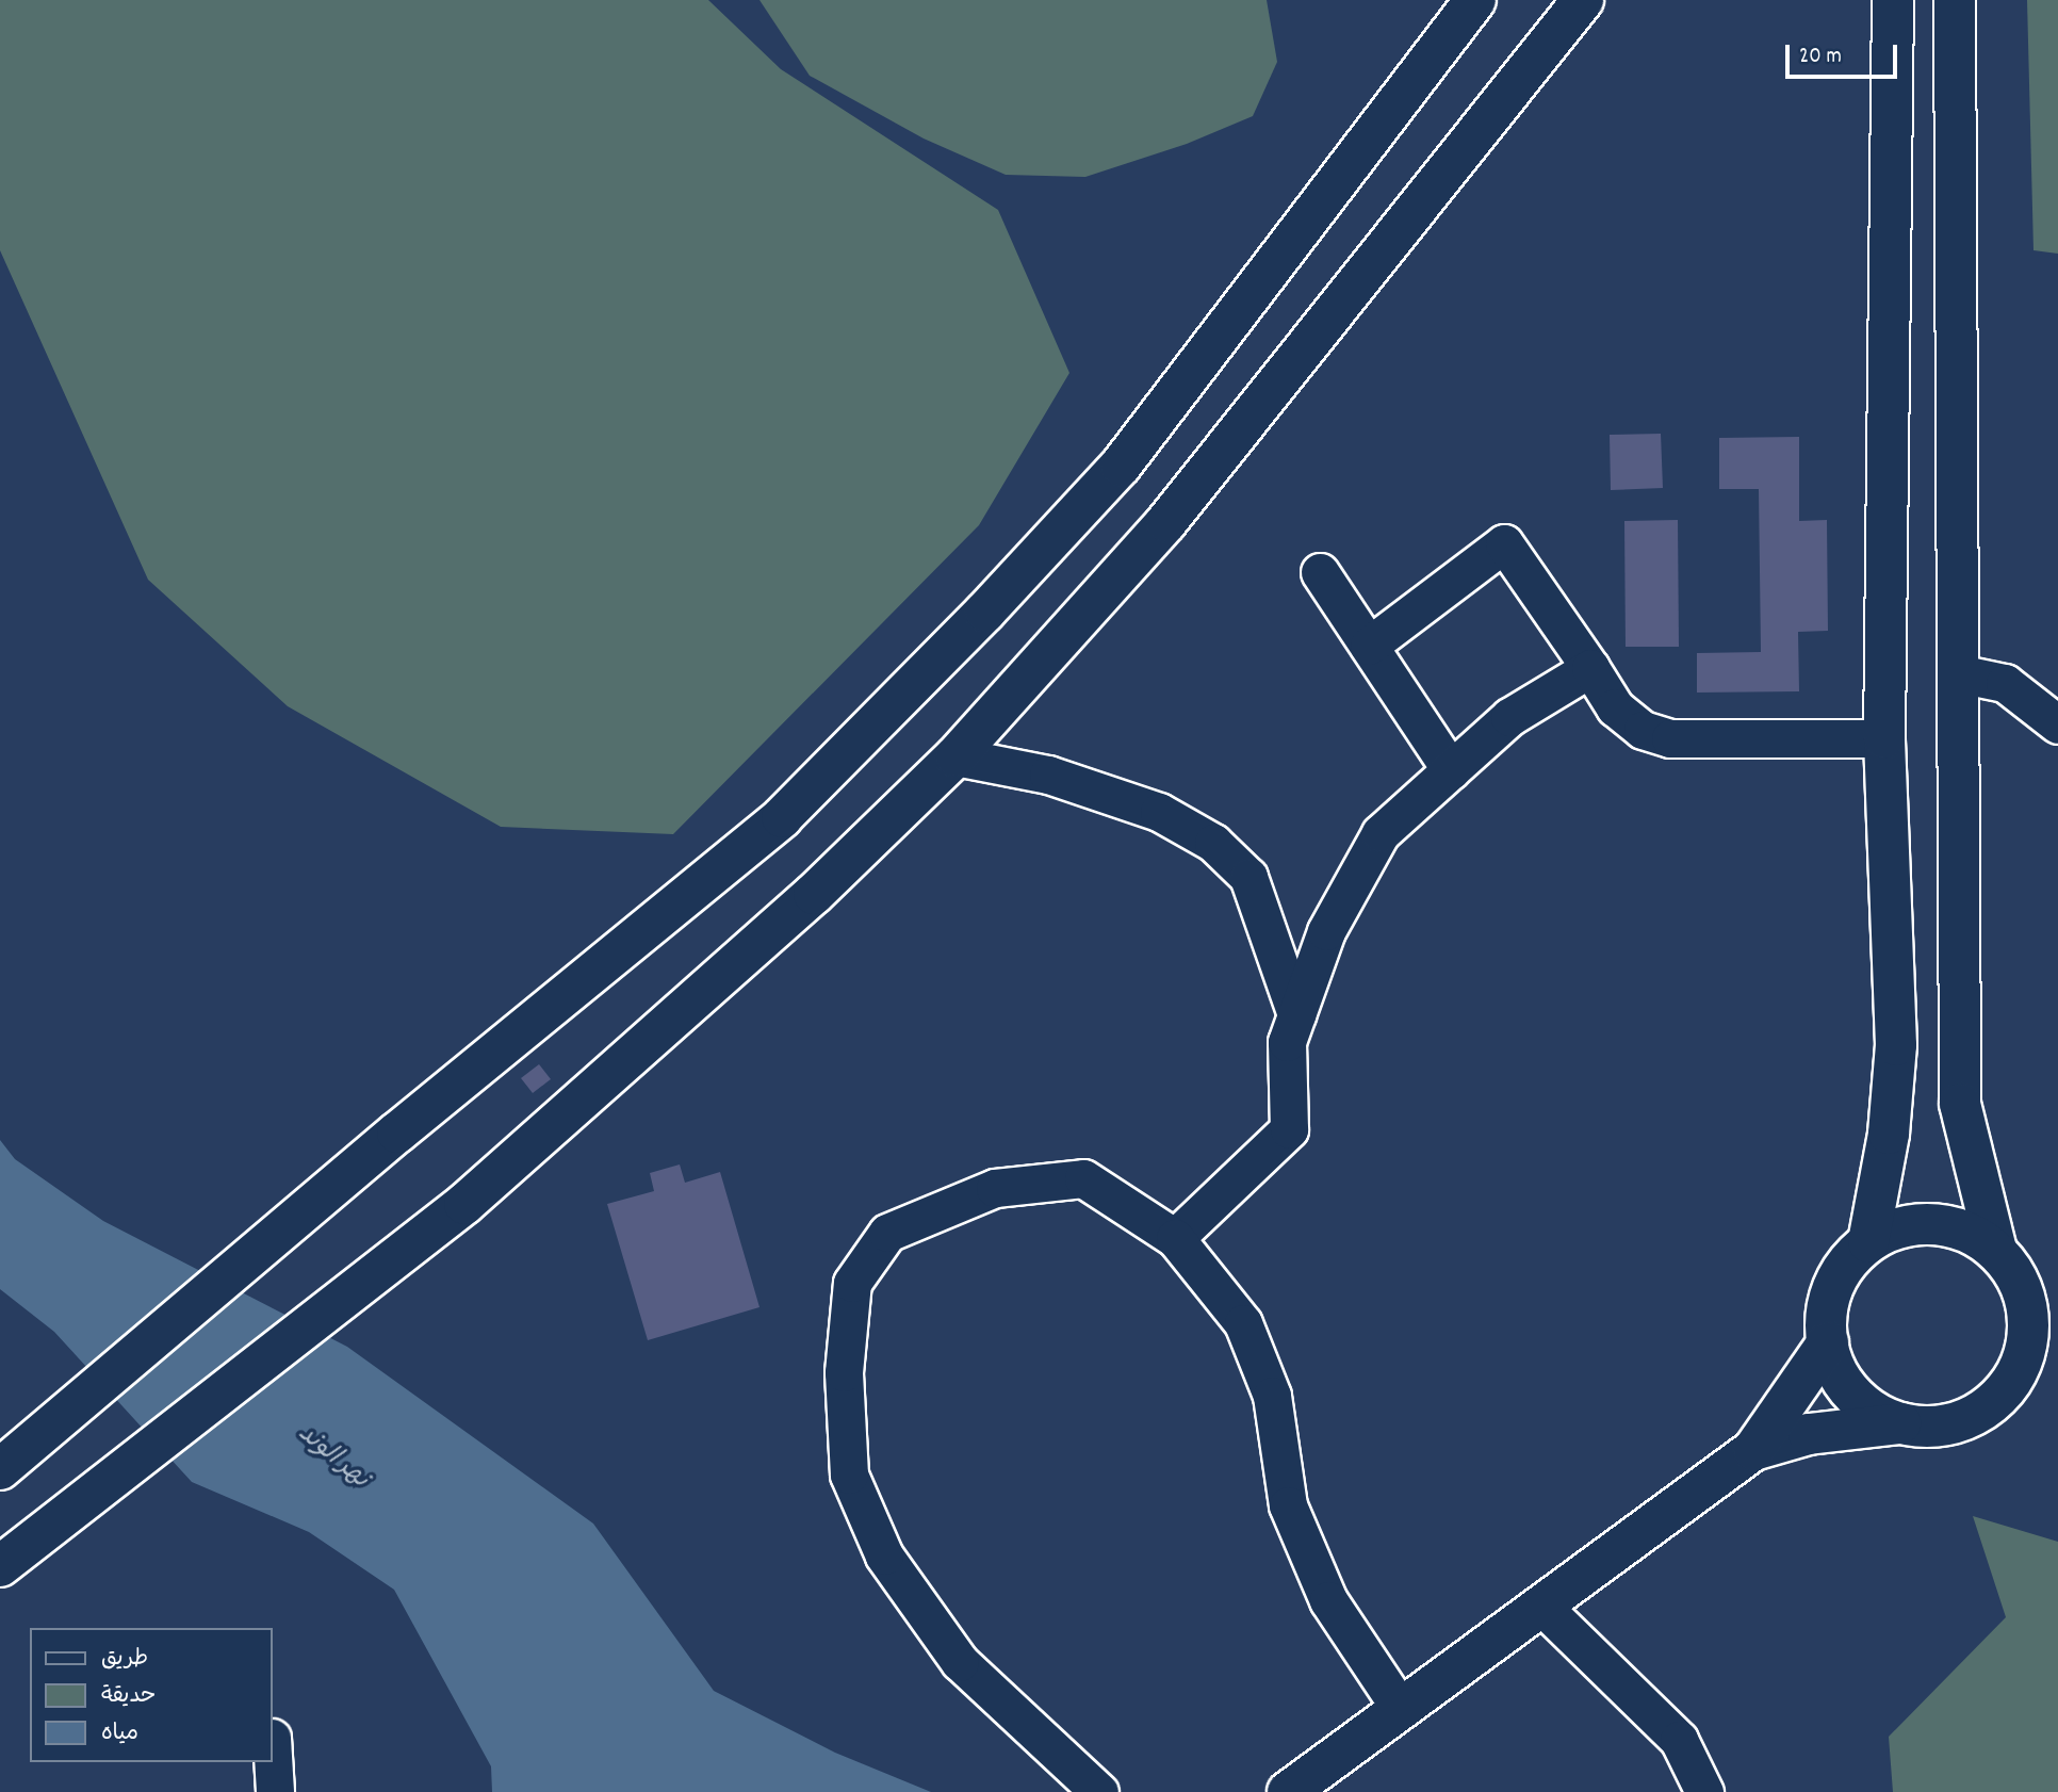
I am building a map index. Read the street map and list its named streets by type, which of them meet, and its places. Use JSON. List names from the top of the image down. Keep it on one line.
{"water":["نهر الوند"],"legend":["طريق","حديقة","مياه"],"scale_bar":"20 m"}
